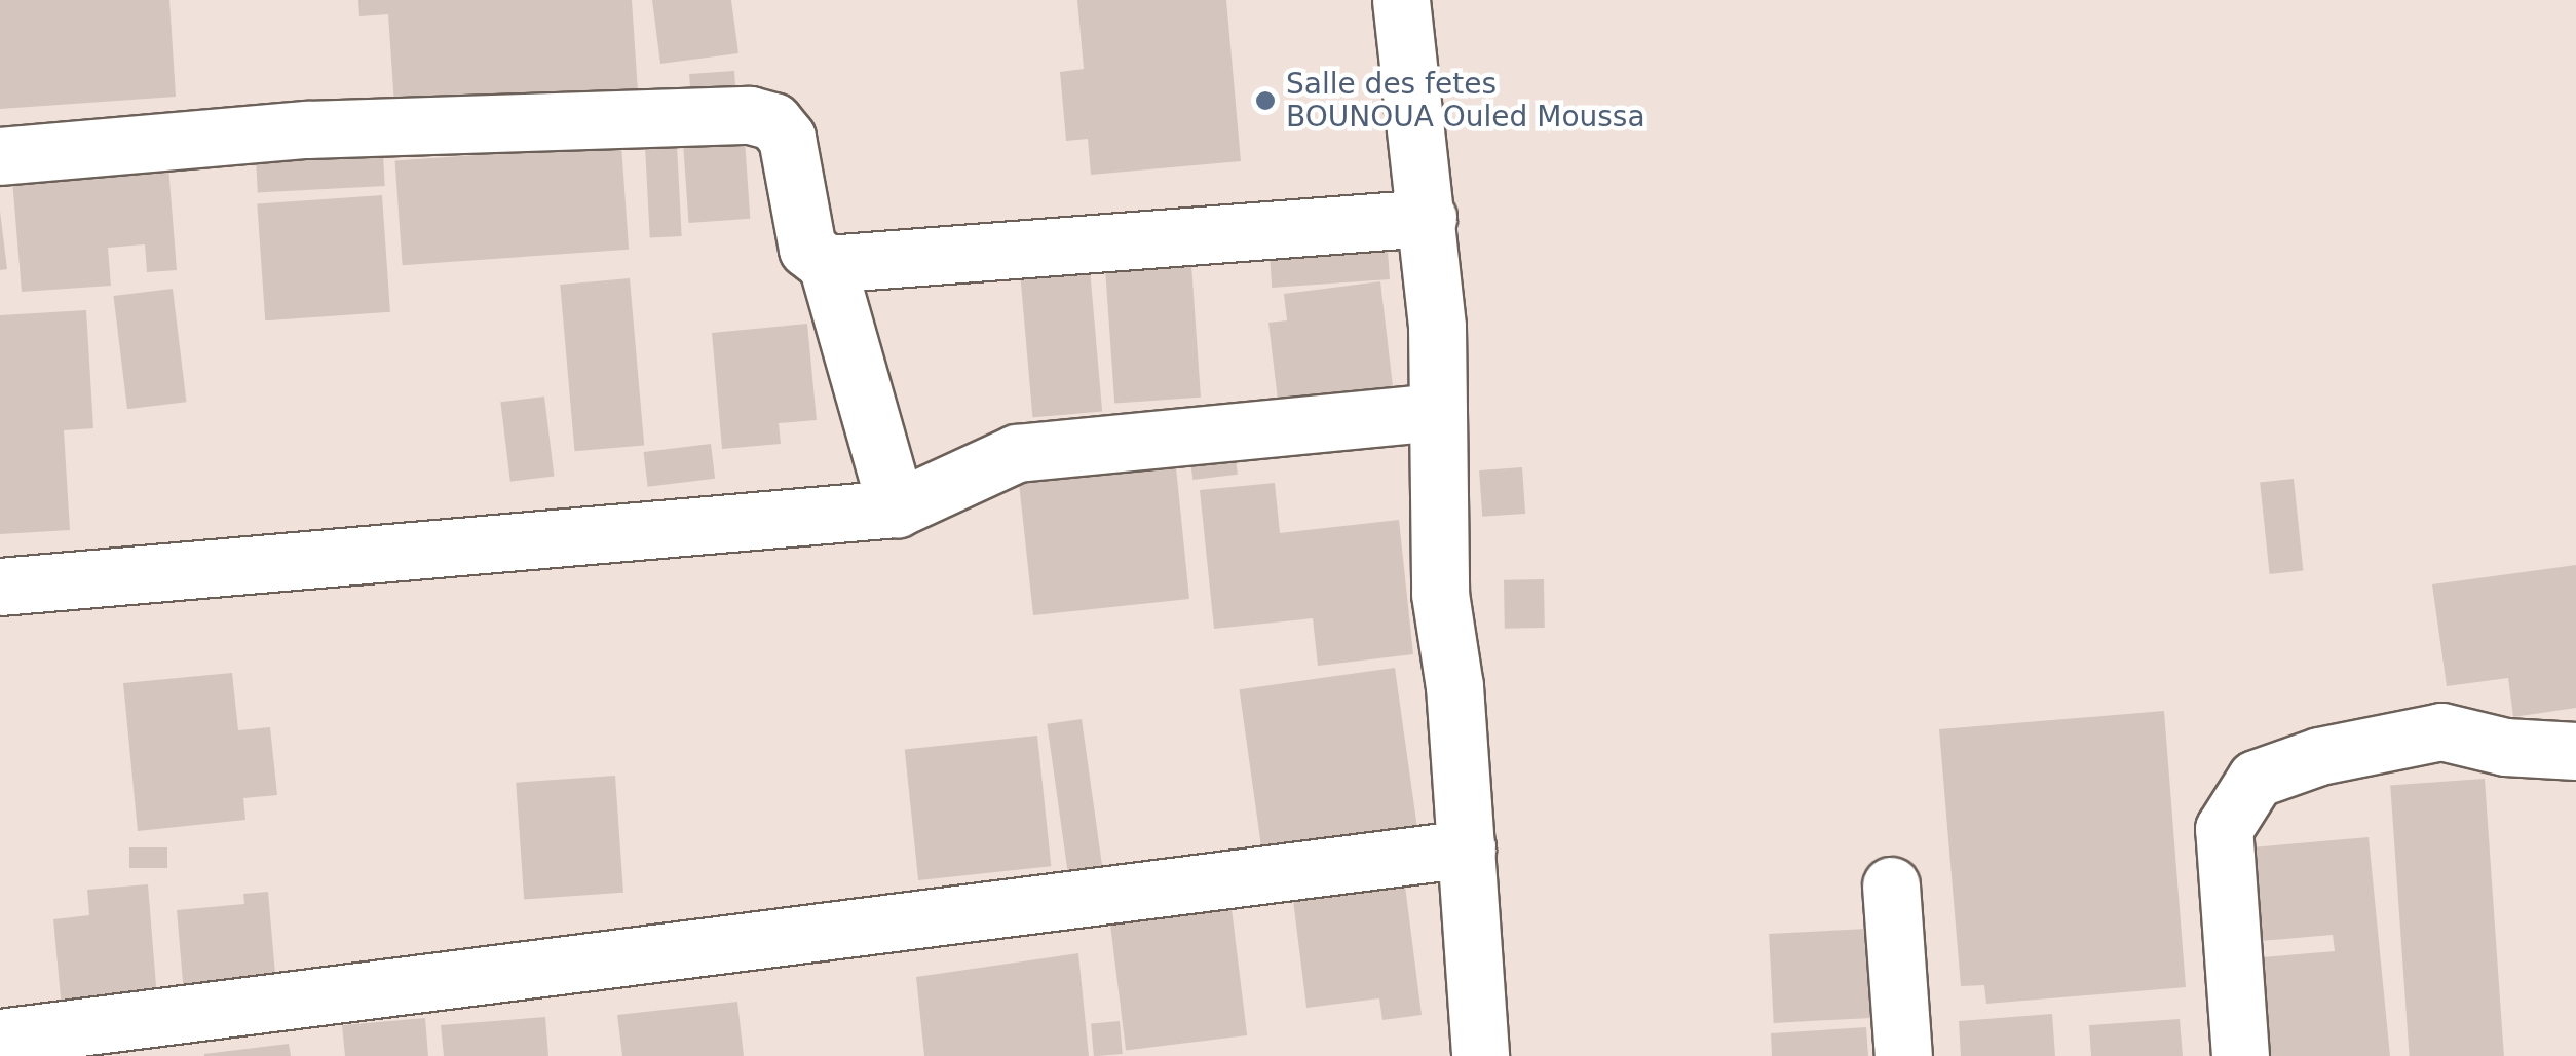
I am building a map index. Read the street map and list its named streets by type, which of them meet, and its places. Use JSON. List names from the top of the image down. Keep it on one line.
{"places":["Salle des fetes BOUNOUA Ouled Moussa"]}
